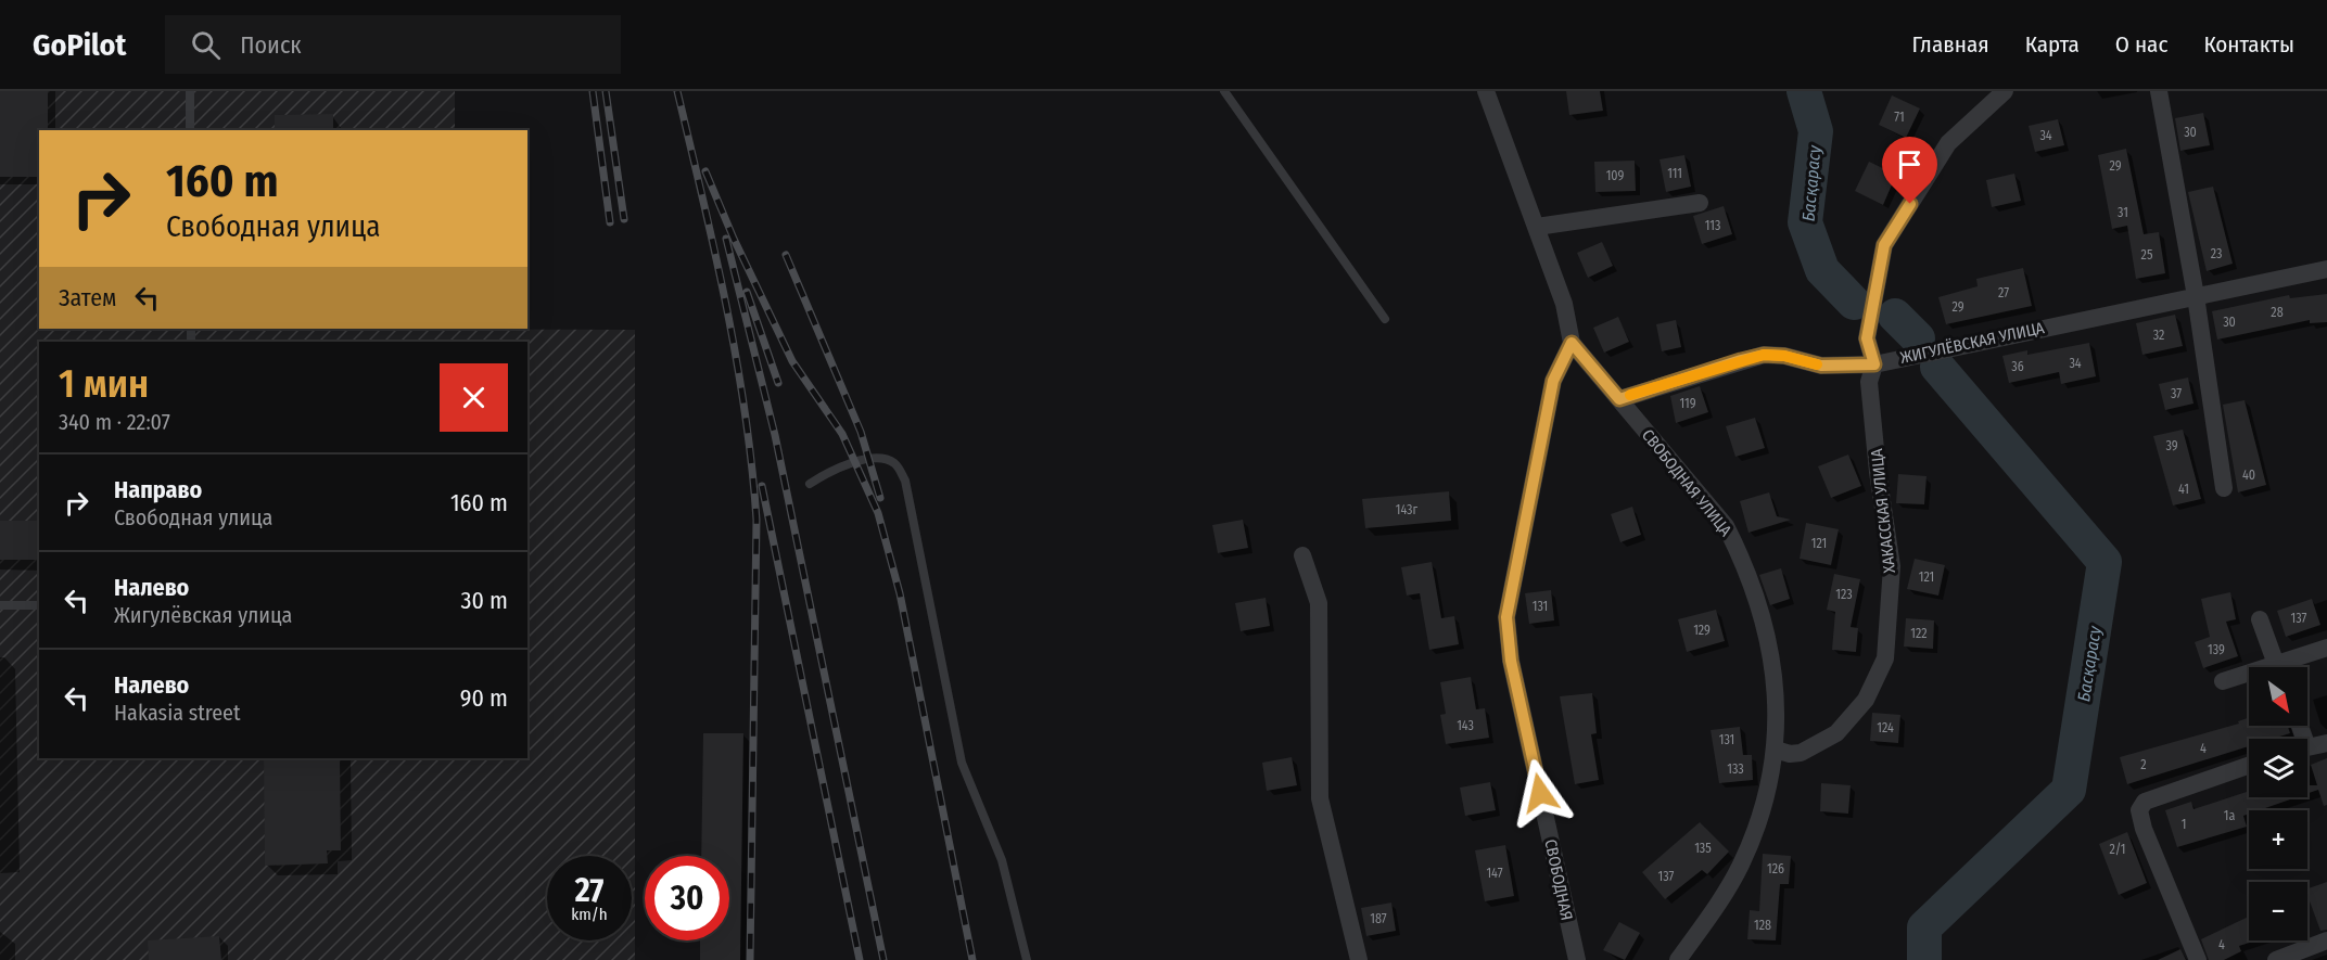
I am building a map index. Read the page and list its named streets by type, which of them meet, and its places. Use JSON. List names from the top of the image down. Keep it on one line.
{"streets":{"street":["ЖИГУЛЁВСКАЯ УЛИЦА","СВОБОДНАЯ УЛИЦА","ХАКАССКАЯ УЛИЦА","СВОБОДНАЯ"]},"crossings":[["ЖИГУЛЁВСКАЯ УЛИЦА","СВОБОДНАЯ УЛИЦА"],["ЖИГУЛЁВСКАЯ УЛИЦА","ХАКАССКАЯ УЛИЦА"],["СВОБОДНАЯ УЛИЦА","ХАКАССКАЯ УЛИЦА"],["СВОБОДНАЯ УЛИЦА","СВОБОДНАЯ"]],"water":["Басқарасу"],"house_numbers":["71","30","34","29","111","109","31","113","23","25","27","29","28","30","32","34","36","37","119","39","40","41","143г","121","121","123","131","137","129","122","139","143","124","131","4","2","133","1а","1","135","2/1","126","147","137","187","128","4"],"north":"bottom right","page":{"header":"GoPilot","search":"Поиск","nav":["Главная","Карта","О нас","Контакты"],"turn":["160 m","Свободная улица"],"then":"Затем","heading":["1 мин","340 m · 22:07"],"list":[{"name":"Направо","note":"Свободная улица","value":"160 m"},{"name":"Налево","note":"Жигулёвская улица","value":"30 m"},{"name":"Налево","note":"Hakasia street","value":"90 m"}],"map_buttons":["+","−"],"speed":"27 km/h","limit":"30"}}
